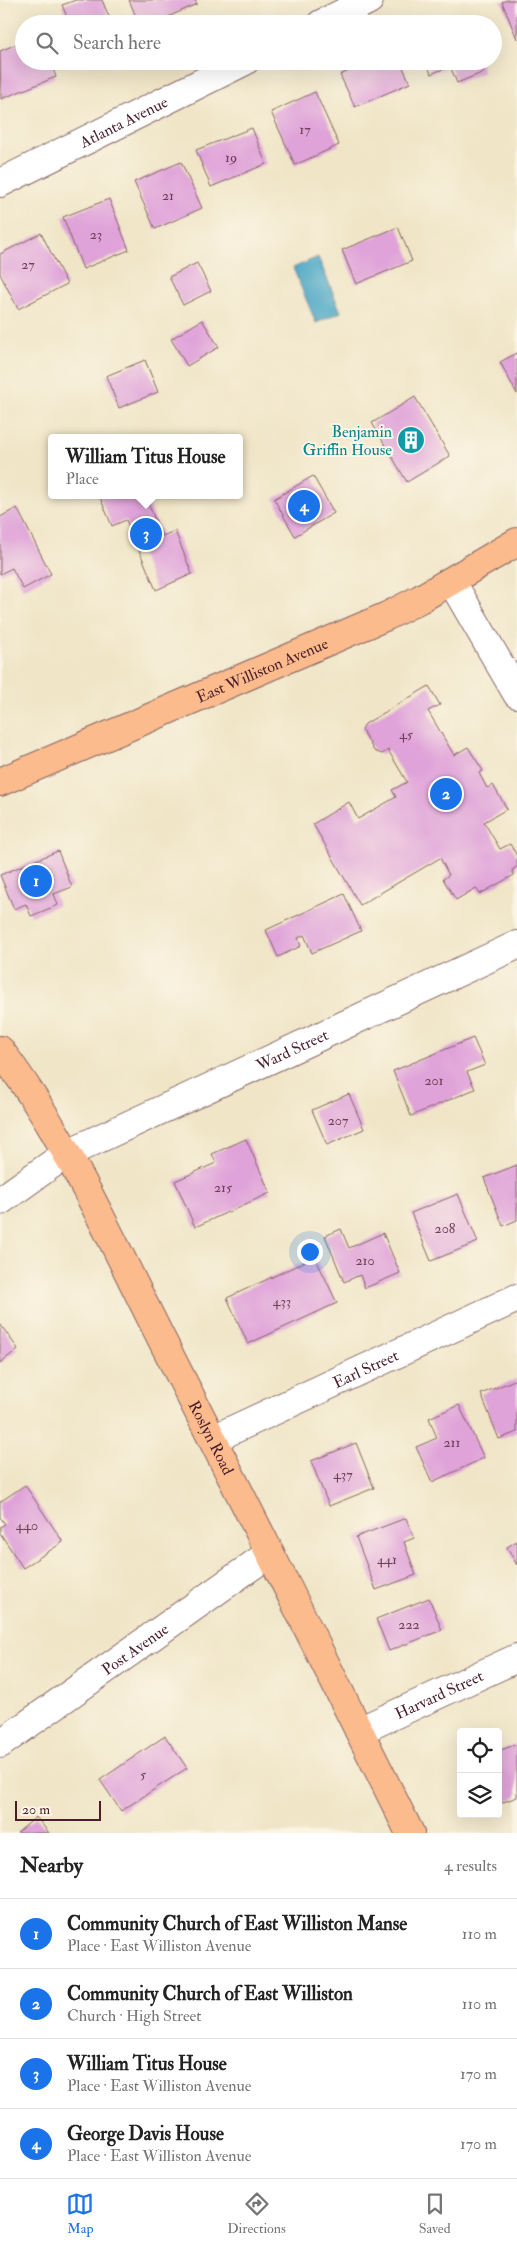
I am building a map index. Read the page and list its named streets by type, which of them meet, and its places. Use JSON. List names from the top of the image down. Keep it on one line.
{"streets":{"main road":["East Williston Avenue","Roslyn Road"],"street":["Atlanta Avenue","Ward Street","Earl Street","Post Avenue","Harvard Street"]},"crossings":[["Ward Street","Roslyn Road"],["Earl Street","Roslyn Road"],["Roslyn Road","Post Avenue"],["Roslyn Road","Harvard Street"]],"places":{"building":["Benjamin Griffin House"]},"house_numbers":["17","19","21","23","27","45","201","207","215","208","210","433","211","437","440","441","222","5"],"scale_bar":"20 m","page":{"search":"Search here","popup":["William Titus House","Place"],"pins":["4","3","2","1"],"scale":"20 m","heading":["Nearby","4 results"],"list":[{"mark":"1","name":"Community Church of East Williston Manse","note":"Place · East Williston Avenue","value":"110 m"},{"mark":"2","name":"Community Church of East Williston","note":"Church · High Street","value":"110 m"},{"mark":"3","name":"William Titus House","note":"Place · East Williston Avenue","value":"170 m"},{"mark":"4","name":"George Davis House","note":"Place · East Williston Avenue","value":"170 m"}],"nav":["Map","Directions","Saved"]}}
